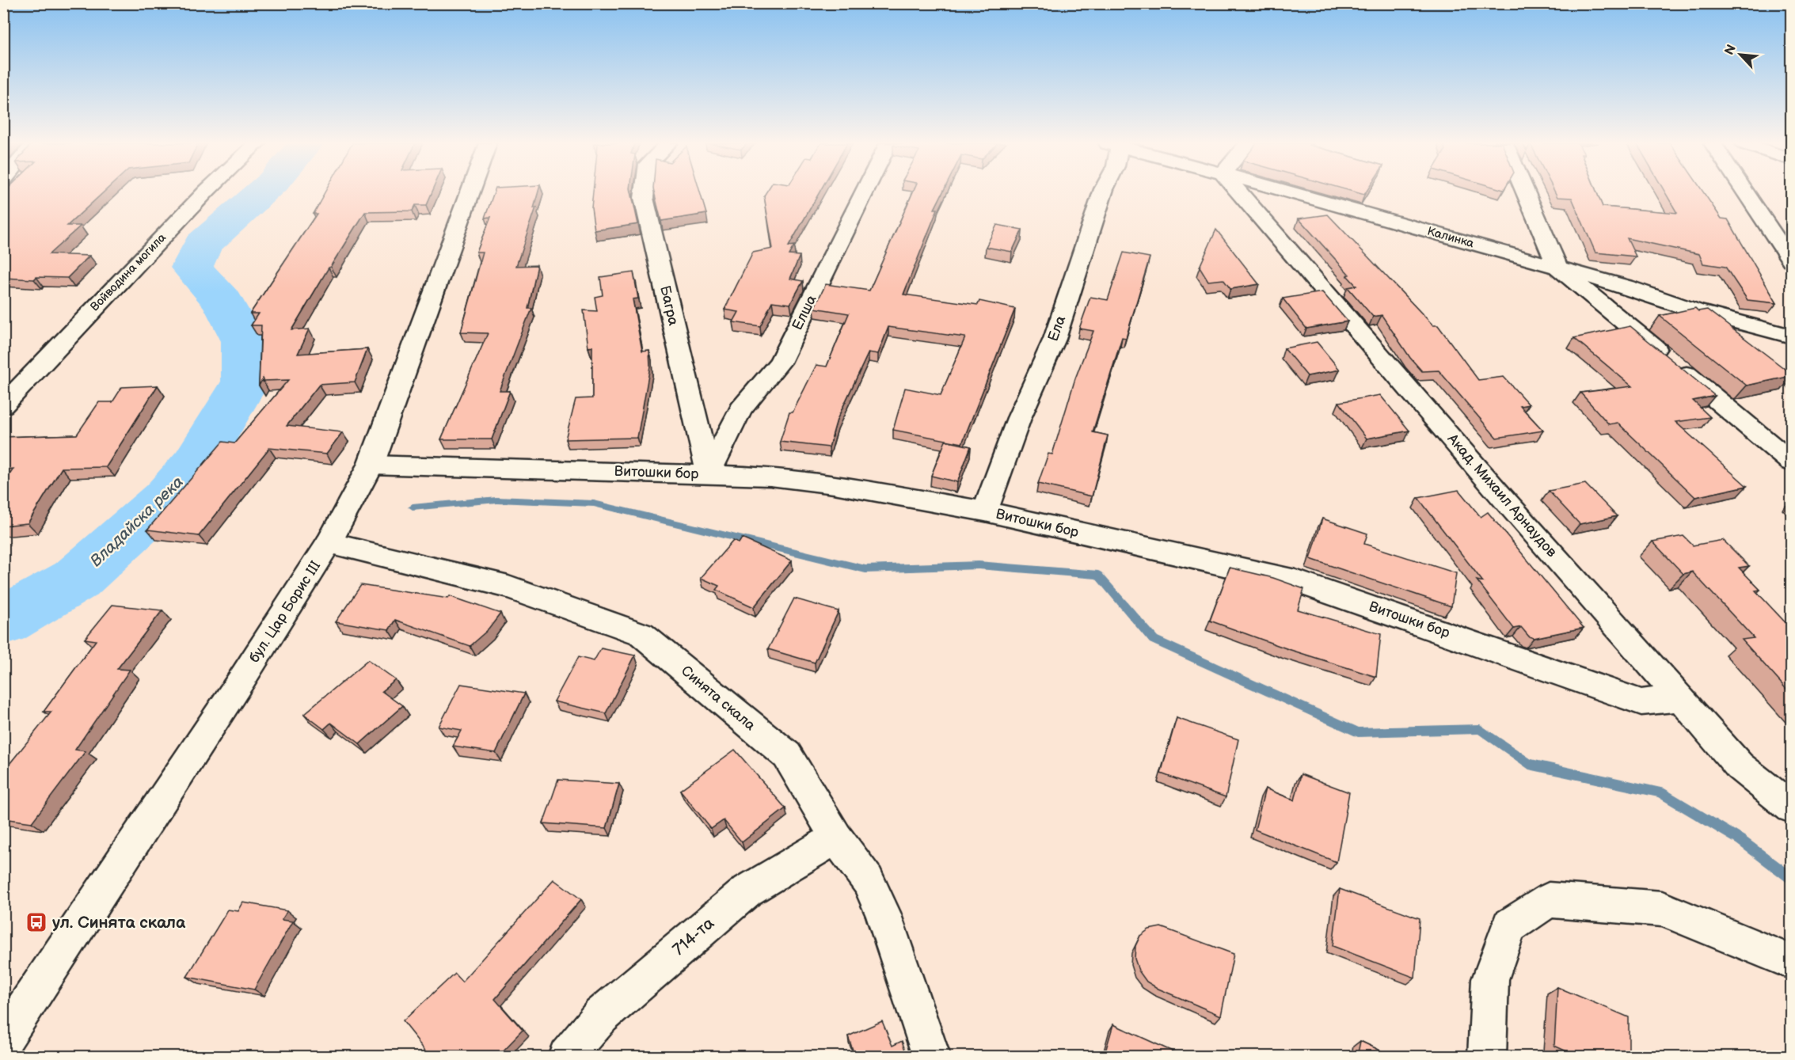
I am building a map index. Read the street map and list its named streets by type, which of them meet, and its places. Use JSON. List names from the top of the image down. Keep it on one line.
{"streets":{"street":["Калинка","Войводина могила","Багра","Елша","Ела","Витошки бор","Акад. Михаил Арнаудов","бул. Цар Борис III","Синята скала","714-та"]},"crossings":[["Багра","Елша"],["Багра","Витошки бор"],["Елша","Витошки бор"],["Ела","Витошки бор"],["Витошки бор","Акад. Михаил Арнаудов"],["Витошки бор","бул. Цар Борис III"],["бул. Цар Борис III","Синята скала"],["Синята скала","714-та"]],"water":["Владайска река"],"places":{"bus stop":["ул. Синята скала"]},"north":"top left"}
